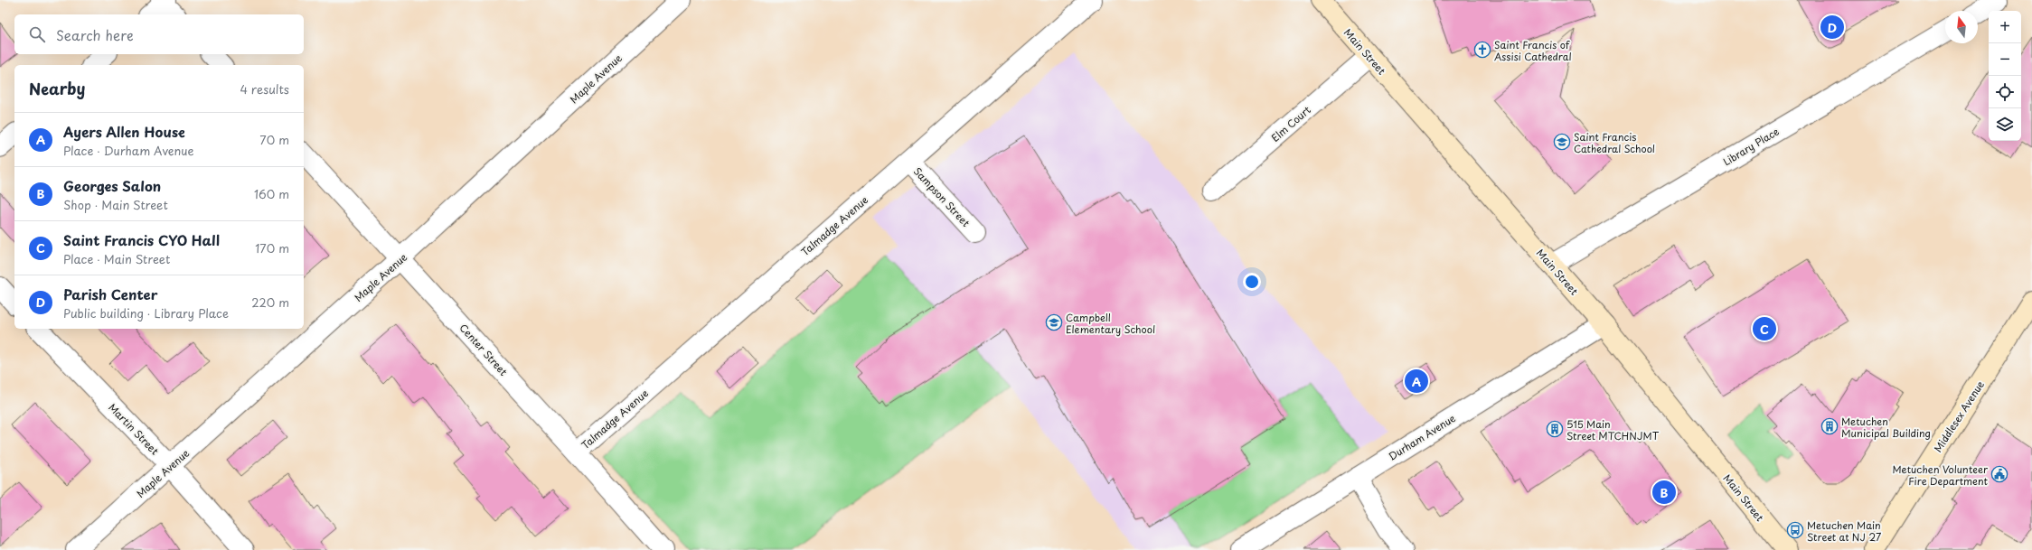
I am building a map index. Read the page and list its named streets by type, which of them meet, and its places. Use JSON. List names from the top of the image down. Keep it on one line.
{"streets":{"street":["Main Street","Maple Avenue","Elm Court","Library Place","Sampson Street","Talmadge Avenue","Center Street","Middlesex Avenue","Martin Street","Durham Avenue"]},"crossings":[["Main Street","Elm Court"],["Main Street","Library Place"],["Main Street","Durham Avenue"],["Maple Avenue","Center Street"],["Maple Avenue","Martin Street"],["Sampson Street","Talmadge Avenue"],["Talmadge Avenue","Center Street"]],"places":{"church":["Saint Francis of Assisi Cathedral"],"school or university":["Saint Francis Cathedral School","Campbell Elementary School"],"building":["Metuchen Municipal Building","515 Main Street MTCHNJMT"],"public building":["Metuchen Volunteer Fire Department"],"bus stop":["Metuchen Main Street at NJ 27"]},"north":"top","page":{"map_buttons":["+","−"],"pins":["D","C","A","B"],"search":"Search here","heading":["Nearby","4 results"],"list":[{"mark":"A","name":"Ayers Allen House","note":"Place · Durham Avenue","value":"70 m"},{"mark":"B","name":"Georges Salon","note":"Shop · Main Street","value":"160 m"},{"mark":"C","name":"Saint Francis CYO Hall","note":"Place · Main Street","value":"170 m"},{"mark":"D","name":"Parish Center","note":"Public building · Library Place","value":"220 m"}]}}
